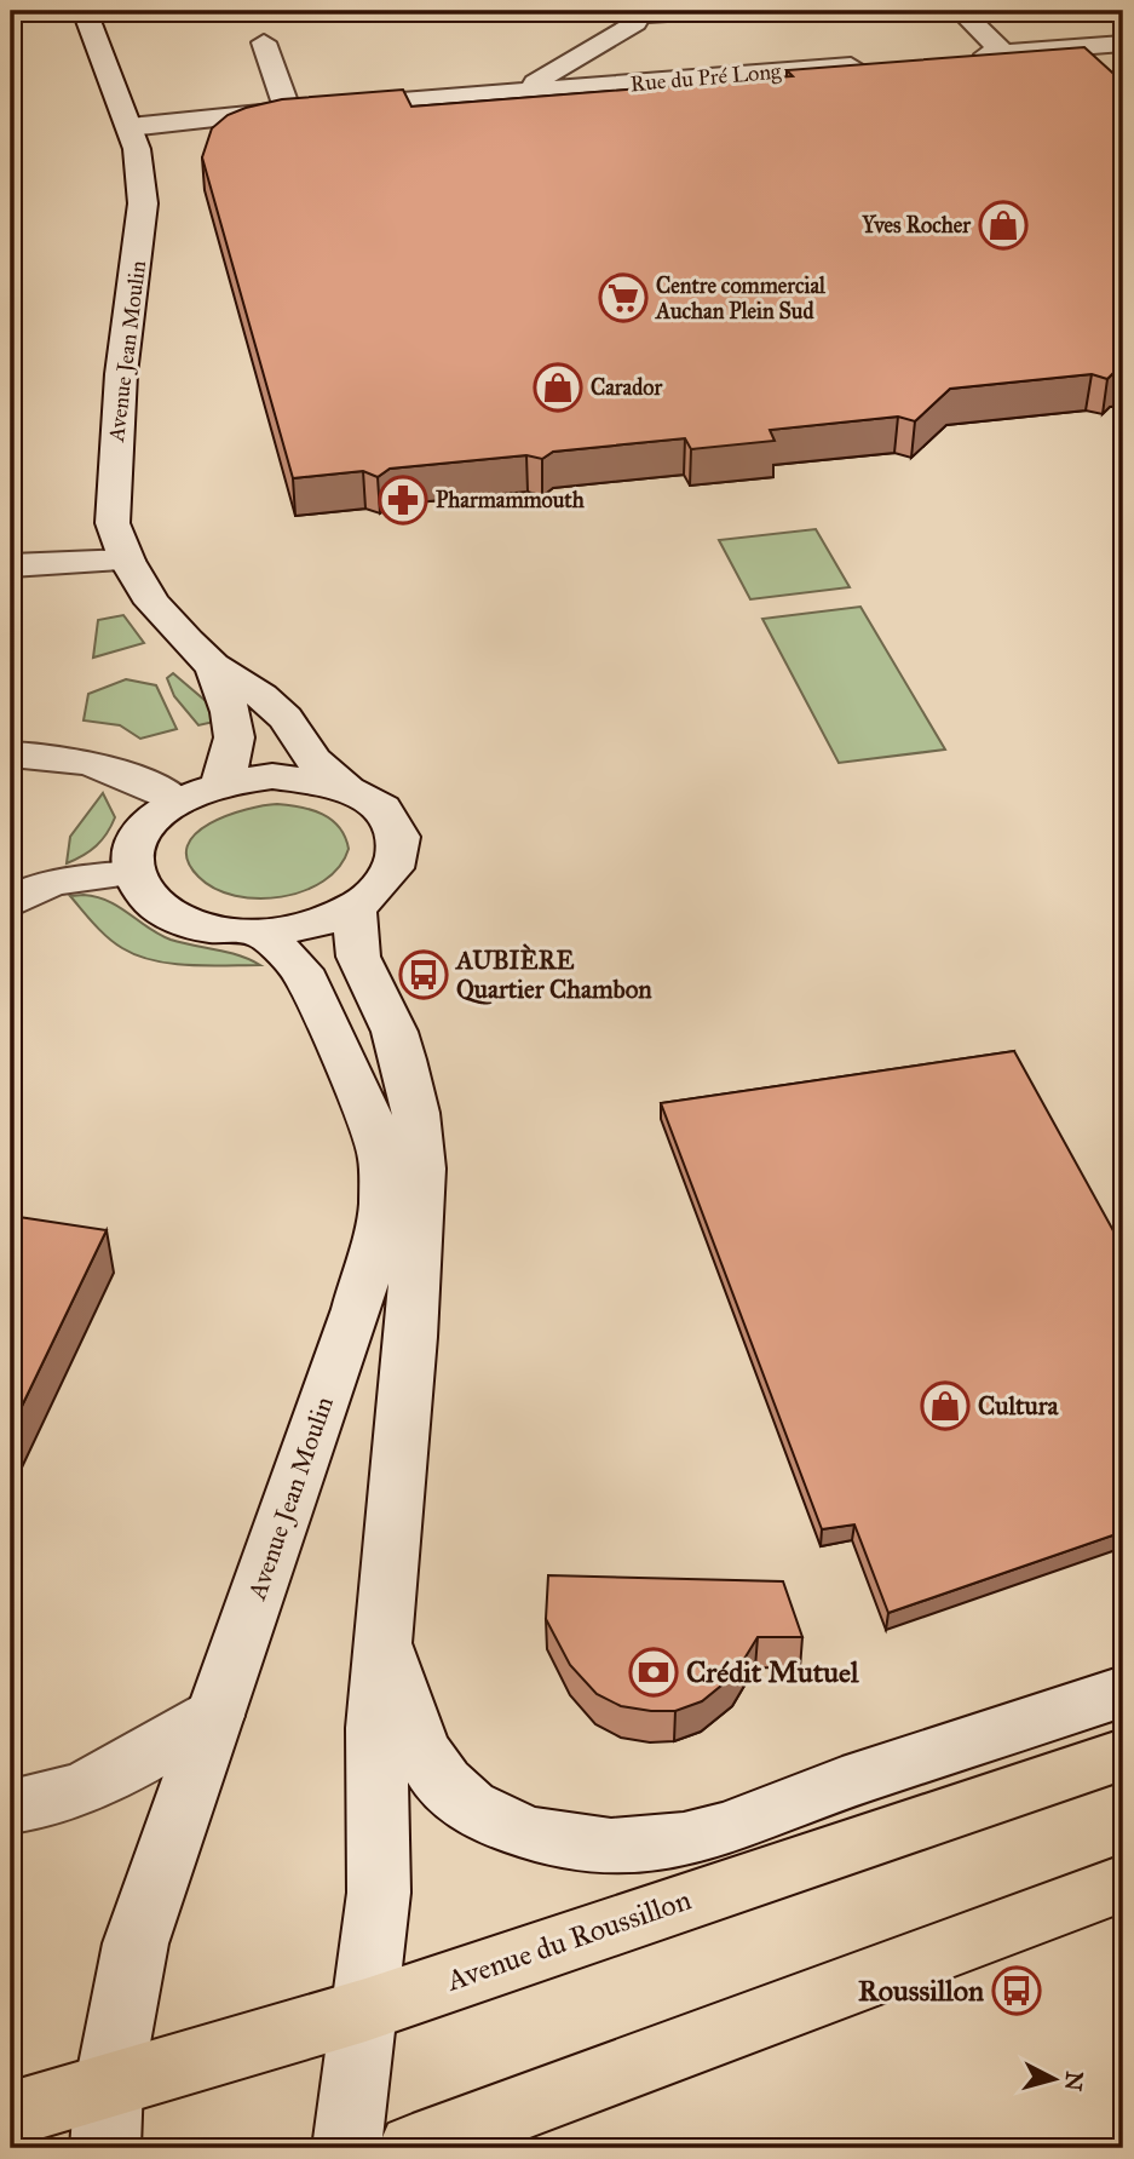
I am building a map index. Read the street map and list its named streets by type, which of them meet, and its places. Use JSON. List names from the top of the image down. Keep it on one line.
{"streets":{"main road":["Rue du Pré Long","Avenue Jean Moulin","Avenue du Roussillon"]},"crossings":[["Rue du Pré Long","Avenue Jean Moulin"],["Avenue Jean Moulin","Avenue du Roussillon"]],"places":{"shop":["Yves Rocher","Carador","Cultura"],"supermarket":["Centre commercial Auchan Plein Sud"],"pharmacy":["Pharmammouth"],"bus stop":["AUBIÈRE Quartier Chambon","Roussillon"],"bank":["Crédit Mutuel"]},"north":"right"}
